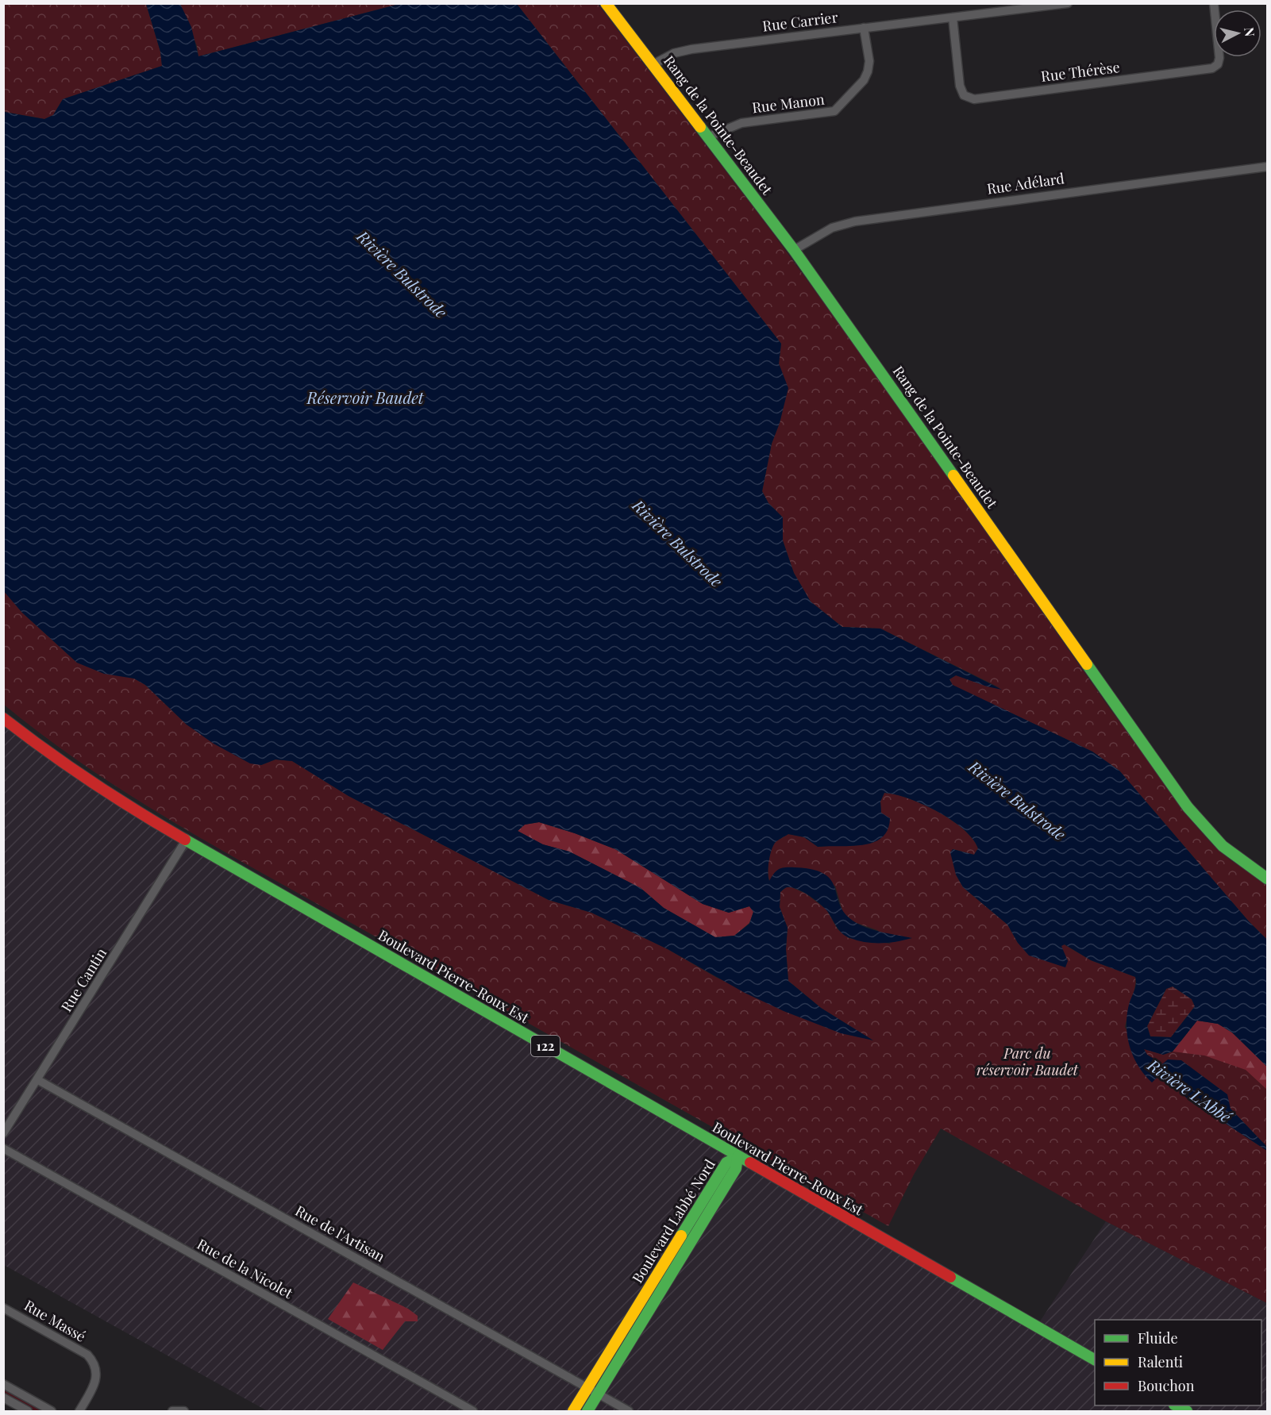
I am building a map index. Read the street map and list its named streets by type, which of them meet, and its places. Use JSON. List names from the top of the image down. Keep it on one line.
{"streets":{"main road":["Rang de la Pointe-Beaudet","Boulevard Pierre-Roux Est","122","Boulevard Labbé Nord"],"street":["Rue Carrier","Rue Thérèse","Rue Manon","Rue Adélard","Rue Cantin","Rue de l'Artisan","Rue de la Nicolet","Rue Massé"]},"crossings":[["Rue Carrier","Rue Thérèse"],["Rue Carrier","Rue Manon"],["Rue Carrier","Rang de la Pointe-Beaudet"],["Rue Manon","Rang de la Pointe-Beaudet"],["Rang de la Pointe-Beaudet","Rue Adélard"],["Boulevard Pierre-Roux Est","Rue Cantin"],["Boulevard Pierre-Roux Est","Boulevard Labbé Nord"],["Rue Cantin","Rue de l'Artisan"],["Boulevard Labbé Nord","Rue de l'Artisan"]],"water":["Rivière Bulstrode","Réservoir Baudet","Rivière L'Abbé"],"parks":["Parc du réservoir Baudet"],"legend":["Fluide","Ralenti","Bouchon"],"north":"right"}
